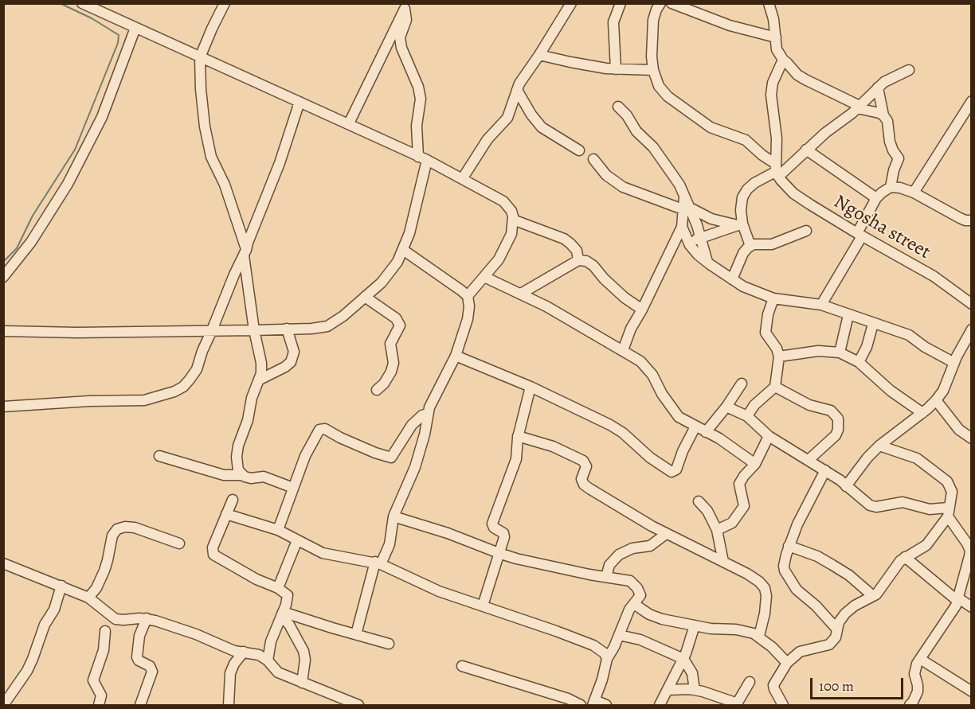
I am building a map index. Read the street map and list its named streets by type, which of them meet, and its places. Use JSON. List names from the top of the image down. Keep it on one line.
{"streets":{"street":["Ngosha street"]},"scale_bar":"100 m"}
